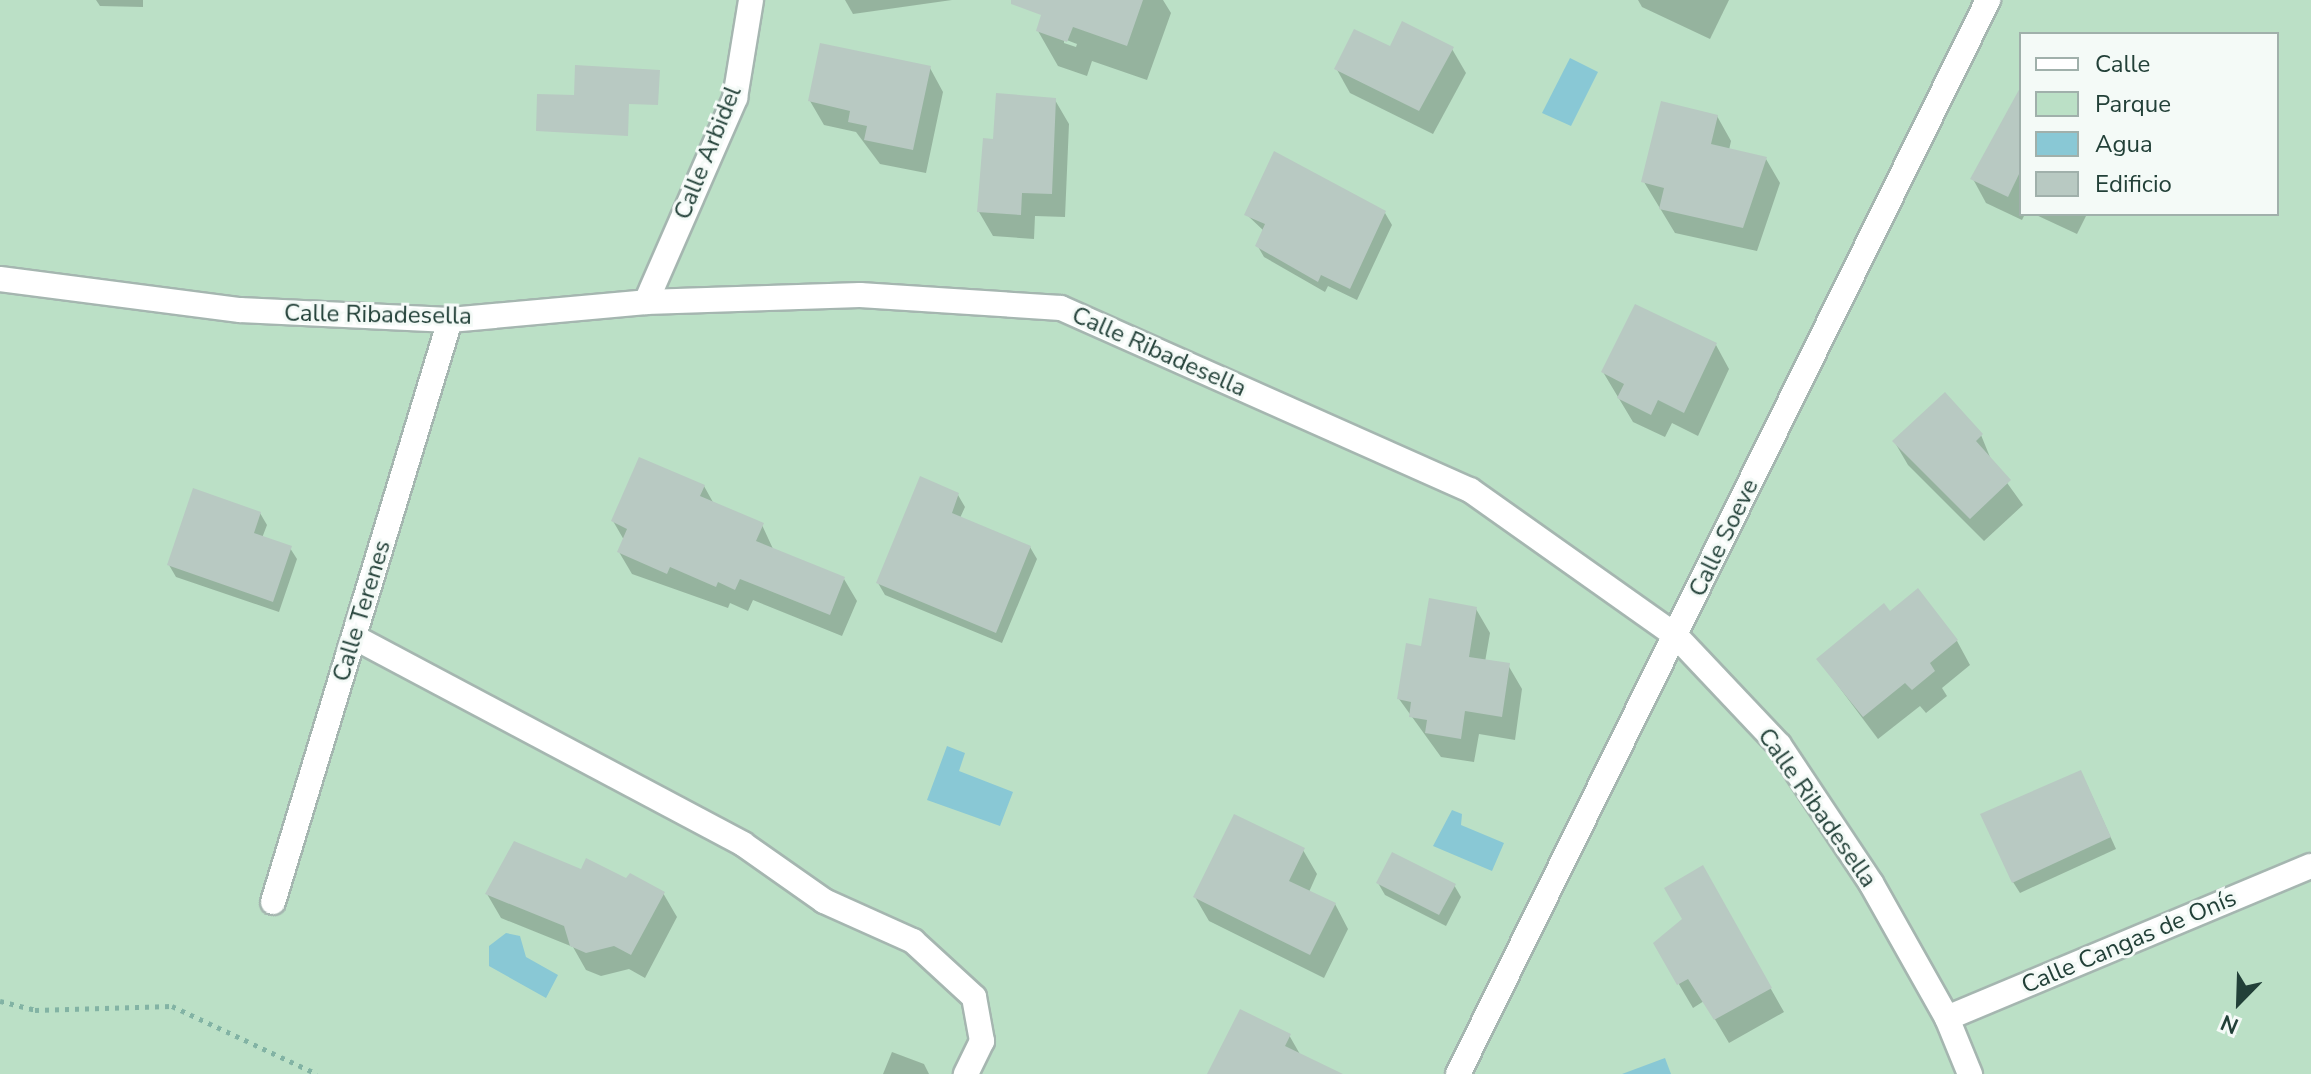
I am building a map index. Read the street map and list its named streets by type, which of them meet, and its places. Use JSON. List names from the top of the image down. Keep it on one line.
{"streets":{"street":["Calle Arbidel","Calle Ribadesella","Calle Soeve","Calle Terenes","Calle Cangas de Onís"]},"crossings":[["Calle Arbidel","Calle Ribadesella"],["Calle Ribadesella","Calle Soeve"],["Calle Ribadesella","Calle Terenes"],["Calle Ribadesella","Calle Cangas de Onís"]],"legend":["Calle","Parque","Agua","Edificio"],"north":"bottom left"}
